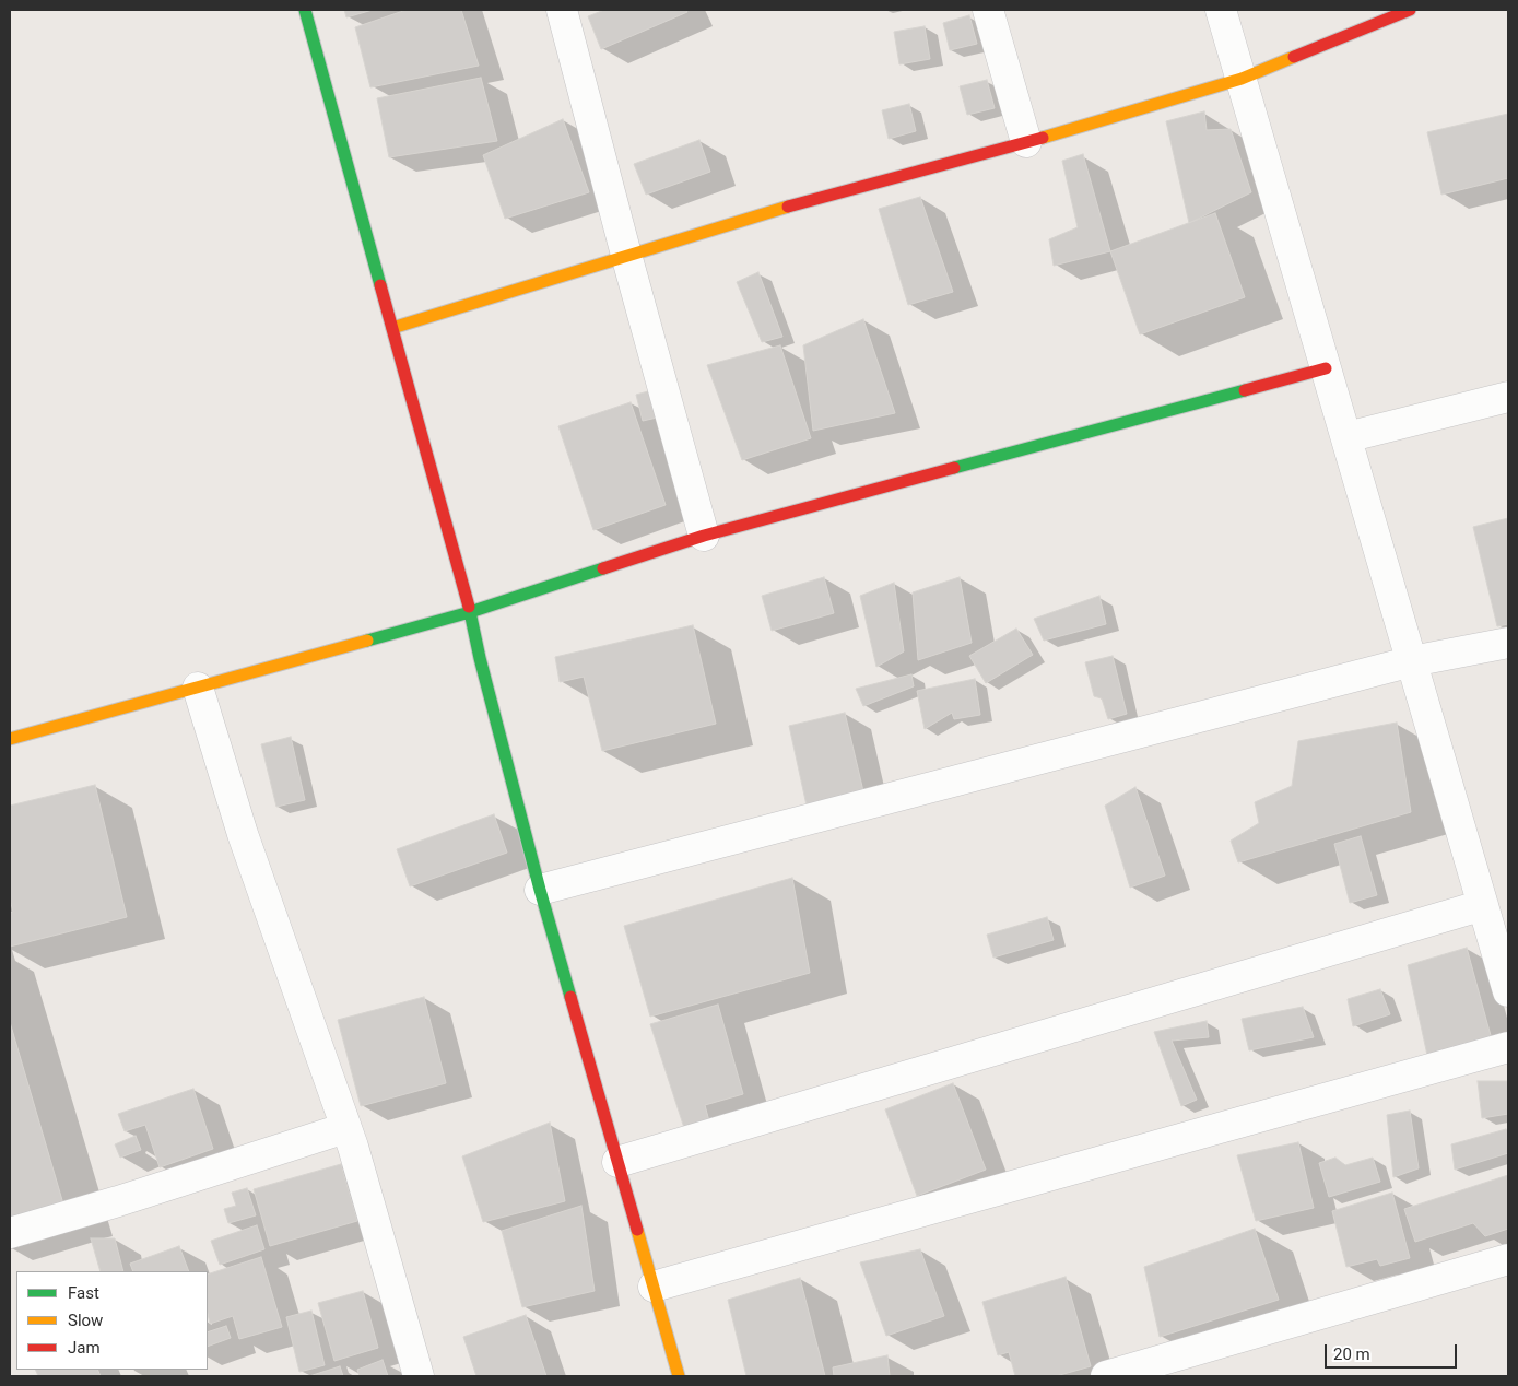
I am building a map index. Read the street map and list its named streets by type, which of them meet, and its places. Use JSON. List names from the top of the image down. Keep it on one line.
{"legend":["Fast","Slow","Jam"],"scale_bar":"20 m"}
